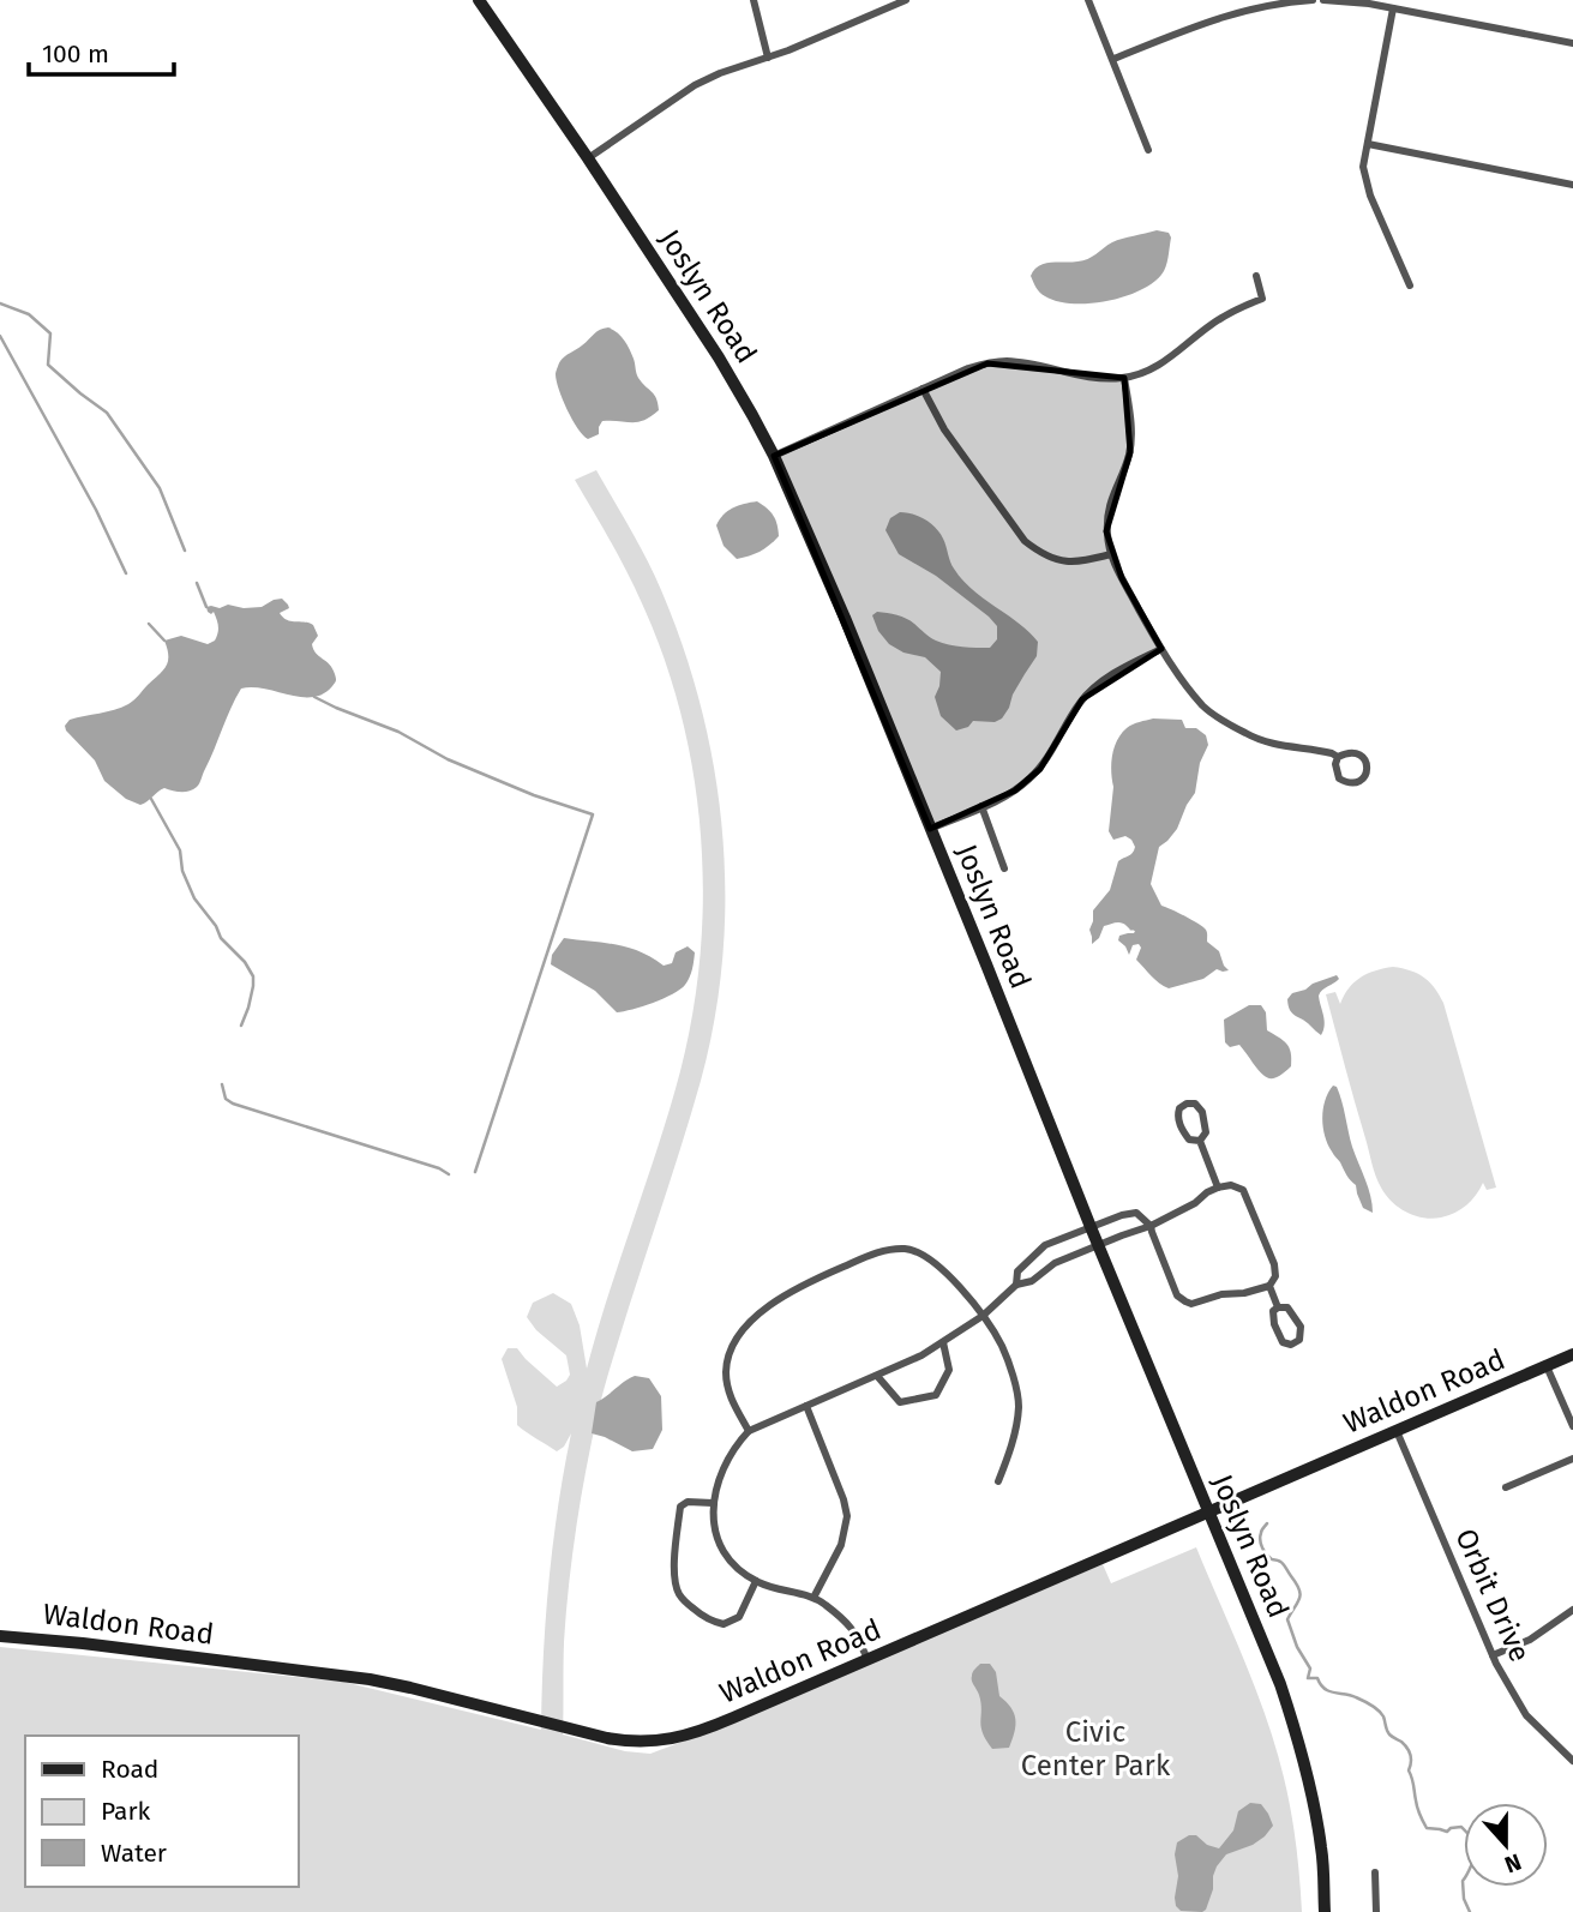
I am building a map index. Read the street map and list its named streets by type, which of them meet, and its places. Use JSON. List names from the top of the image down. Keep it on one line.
{"streets":{"street":["Joslyn Road","Waldon Road","Orbit Drive"]},"crossings":[["Joslyn Road","Waldon Road"],["Waldon Road","Orbit Drive"]],"parks":["Civic Center Park"],"legend":["Road","Park","Water"],"scale_bar":"100 m","north":"bottom"}
